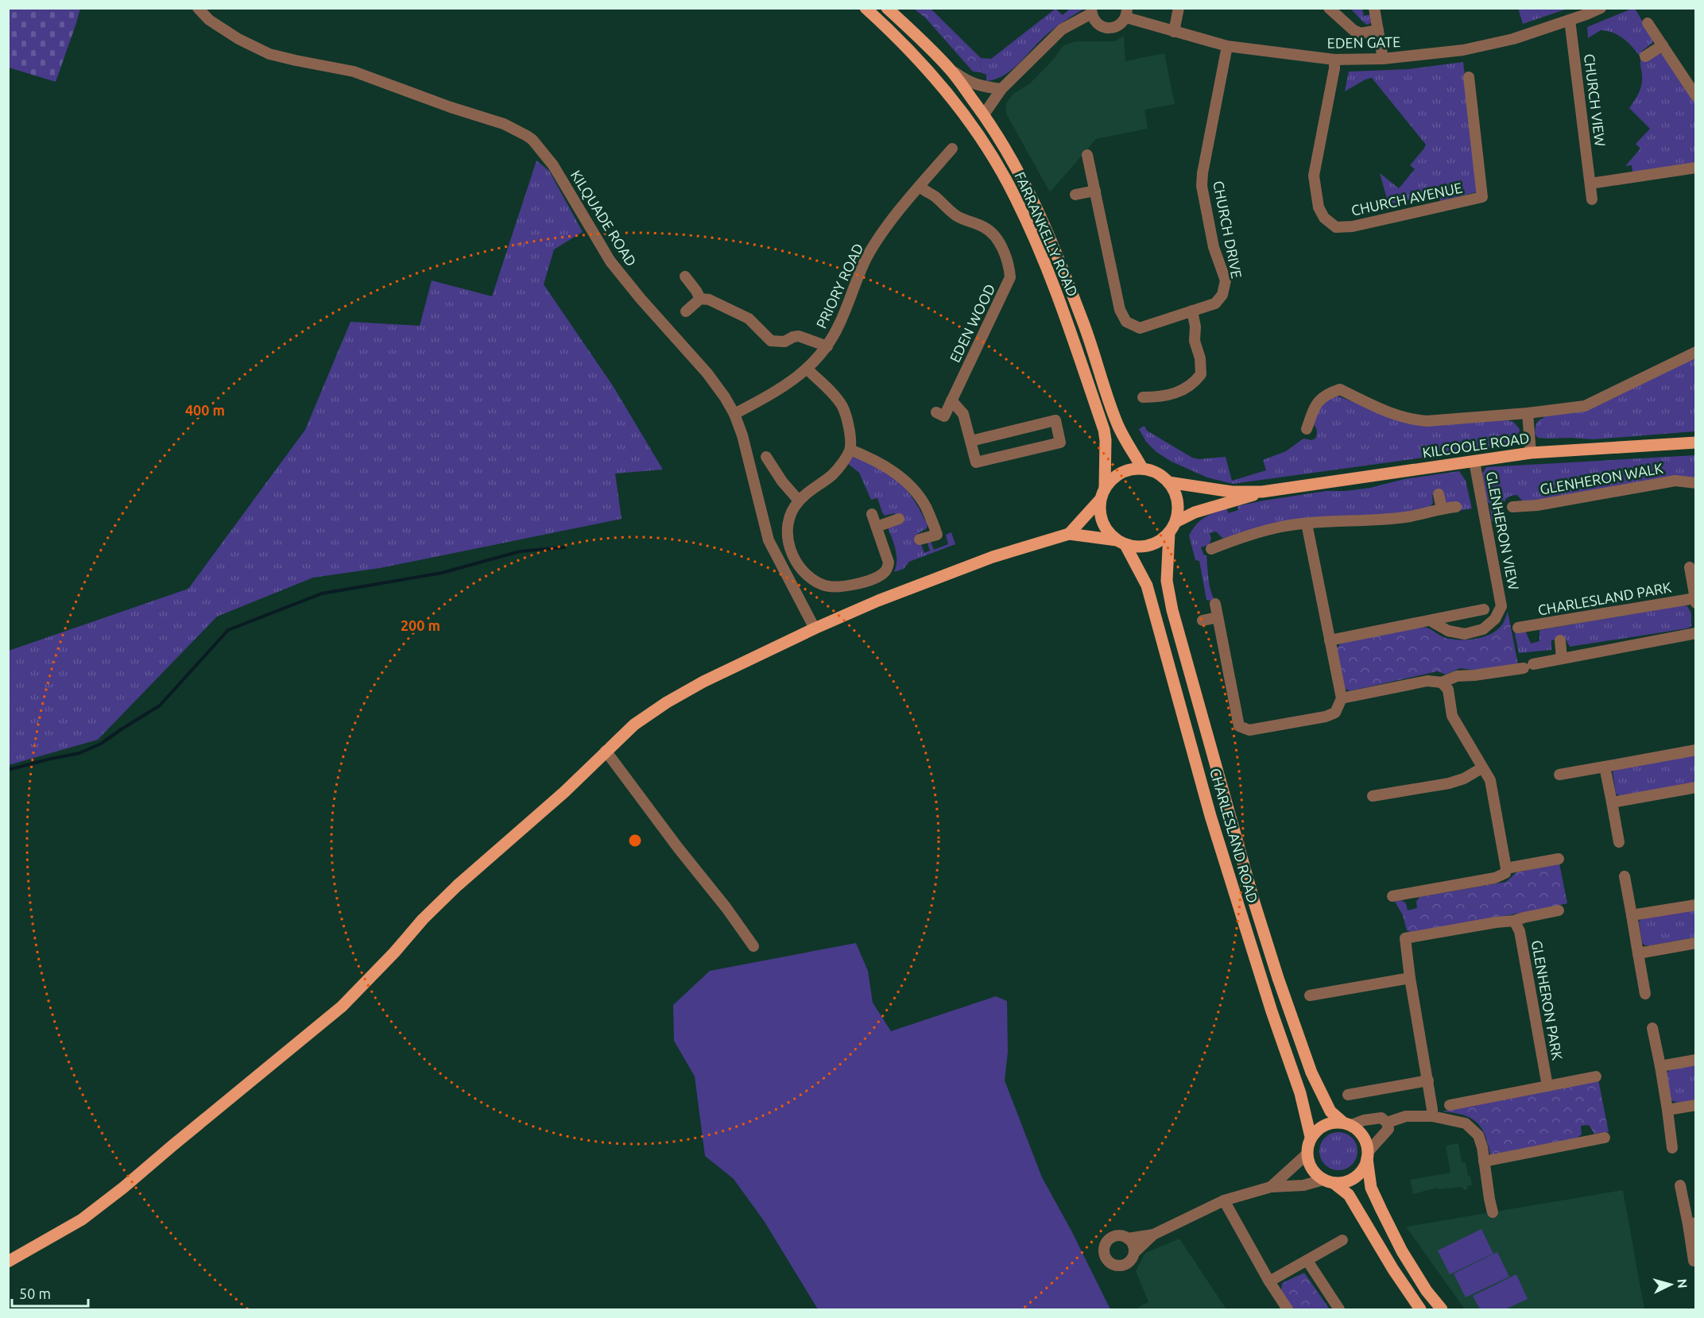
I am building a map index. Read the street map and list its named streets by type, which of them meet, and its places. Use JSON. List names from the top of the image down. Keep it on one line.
{"streets":{"main road":["FARRANKELLY ROAD","KILCOOLE ROAD","CHARLESLAND ROAD"],"street":["EDEN GATE","CHURCH VIEW","CHURCH AVENUE","KILQUADE ROAD","CHURCH DRIVE","PRIORY ROAD","EDEN WOOD","GLENHERON WALK","GLENHERON VIEW","CHARLESLAND PARK","GLENHERON PARK"]},"crossings":[["EDEN GATE","CHURCH VIEW"],["EDEN GATE","CHURCH AVENUE"],["EDEN GATE","CHURCH DRIVE"],["KILQUADE ROAD","PRIORY ROAD"],["FARRANKELLY ROAD","CHARLESLAND ROAD"],["PRIORY ROAD","EDEN WOOD"],["KILCOOLE ROAD","GLENHERON VIEW"]],"scale_bar":"50 m","north":"right","rings":["400 m","200 m"]}
